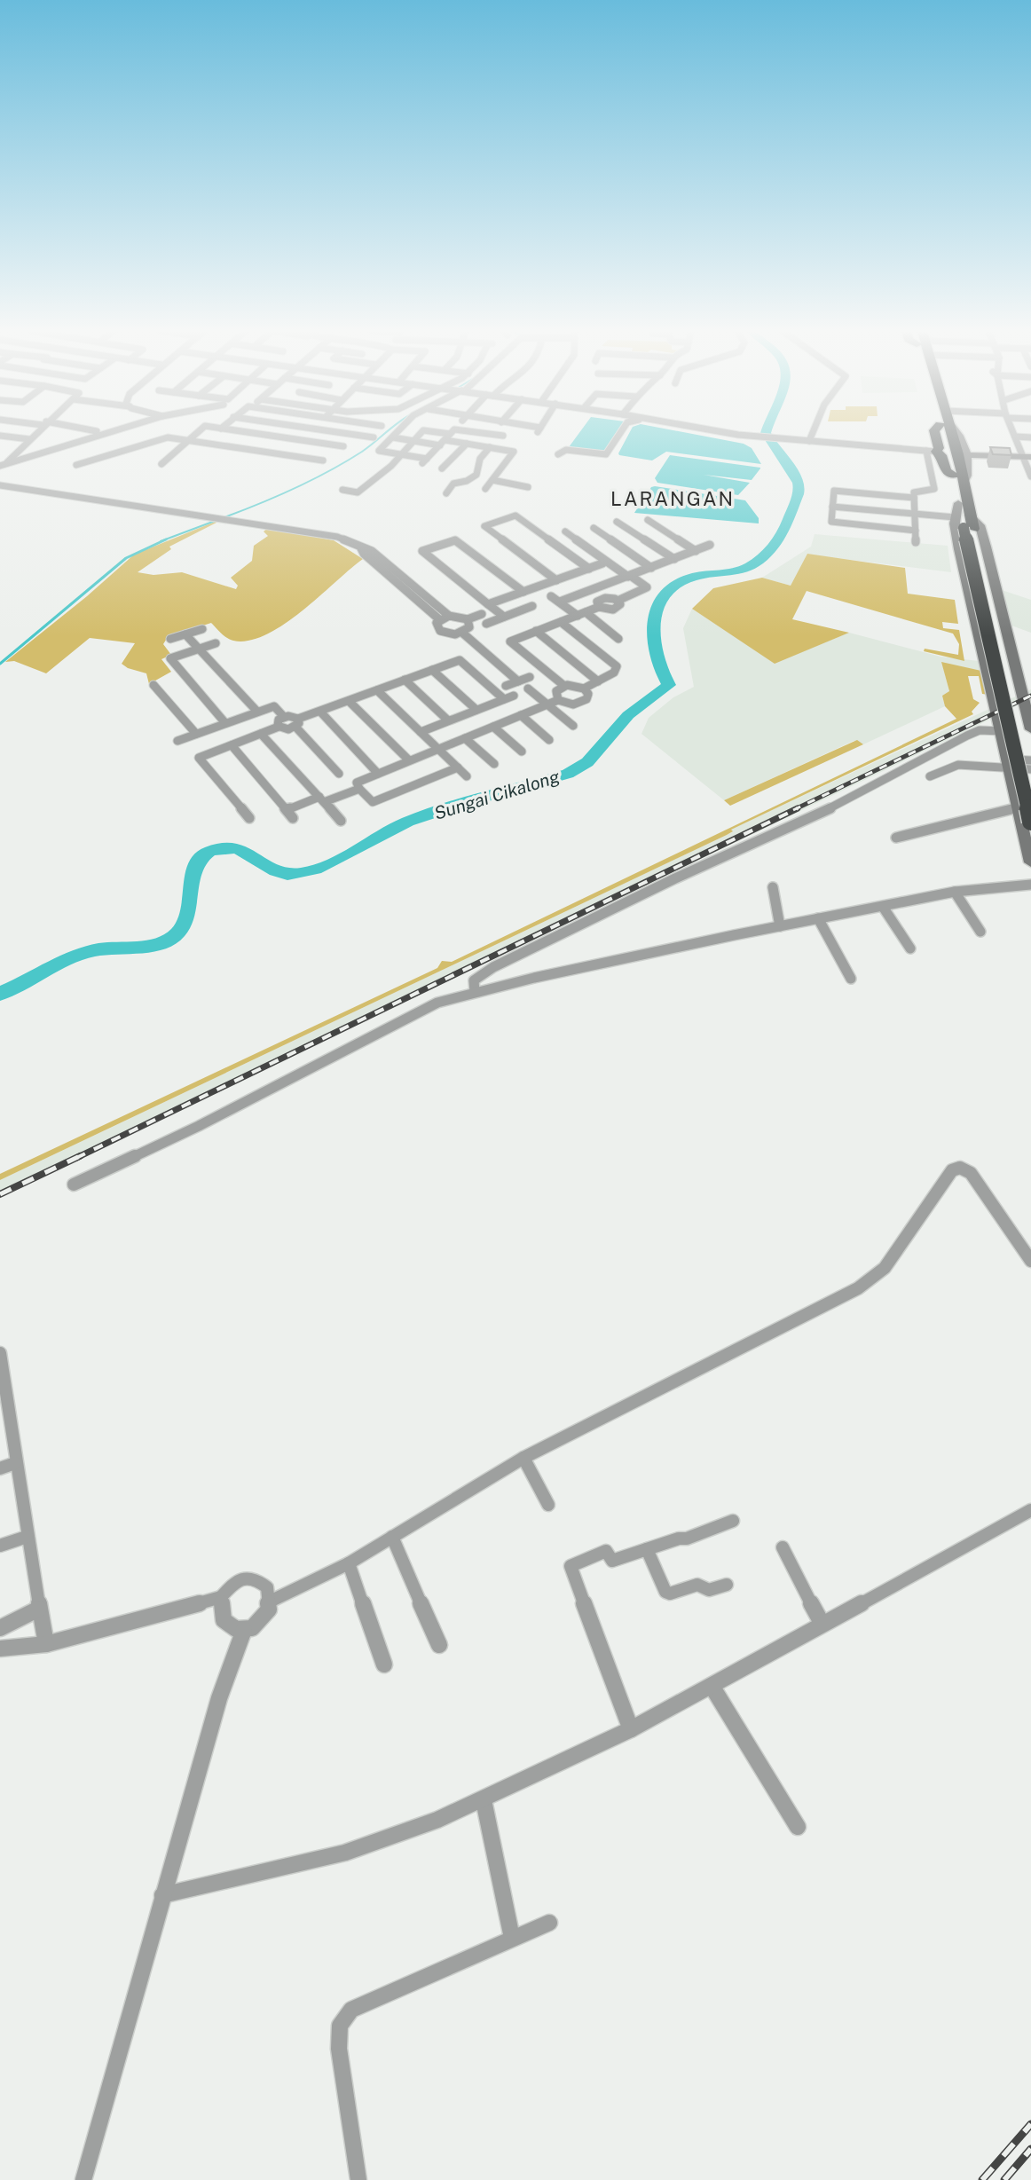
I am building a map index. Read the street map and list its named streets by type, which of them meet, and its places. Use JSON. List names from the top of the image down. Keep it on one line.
{"districts":["LARANGAN"],"water":["Sungai Cikalong"]}
